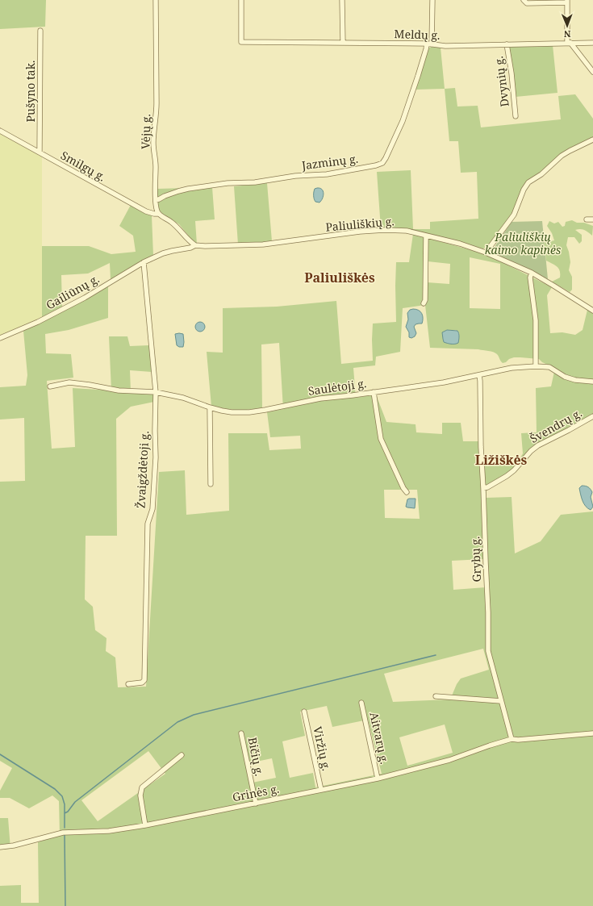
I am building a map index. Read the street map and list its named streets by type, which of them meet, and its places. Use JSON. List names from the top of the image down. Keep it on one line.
{"streets":{"street":["Meldų g.","Dvynių g.","Pušyno tak.","Vėjų g.","Jazminų g.","Smilgų g.","Paliuliškių g.","Gailiūnų g.","Saulėtoji g.","Švendrų g.","Žvaigždėtoji g.","Grybų g.","Aitvarų g.","Viržių g.","Bičių g.","Grinės g."]},"crossings":[["Meldų g.","Dvynių g."],["Meldų g.","Jazminų g."],["Pušyno tak.","Smilgų g."],["Vėjų g.","Jazminų g."],["Vėjų g.","Smilgų g."],["Paliuliškių g.","Gailiūnų g."],["Gailiūnų g.","Žvaigždėtoji g."],["Saulėtoji g.","Žvaigždėtoji g."],["Saulėtoji g.","Grybų g."],["Švendrų g.","Grybų g."],["Grybų g.","Grinės g."],["Aitvarų g.","Grinės g."],["Viržių g.","Grinės g."],["Bičių g.","Grinės g."]],"districts":["Paliuliškės","Ližiškės"],"parks":["Paliuliškių kaimo kapinės"],"north":"bottom"}
